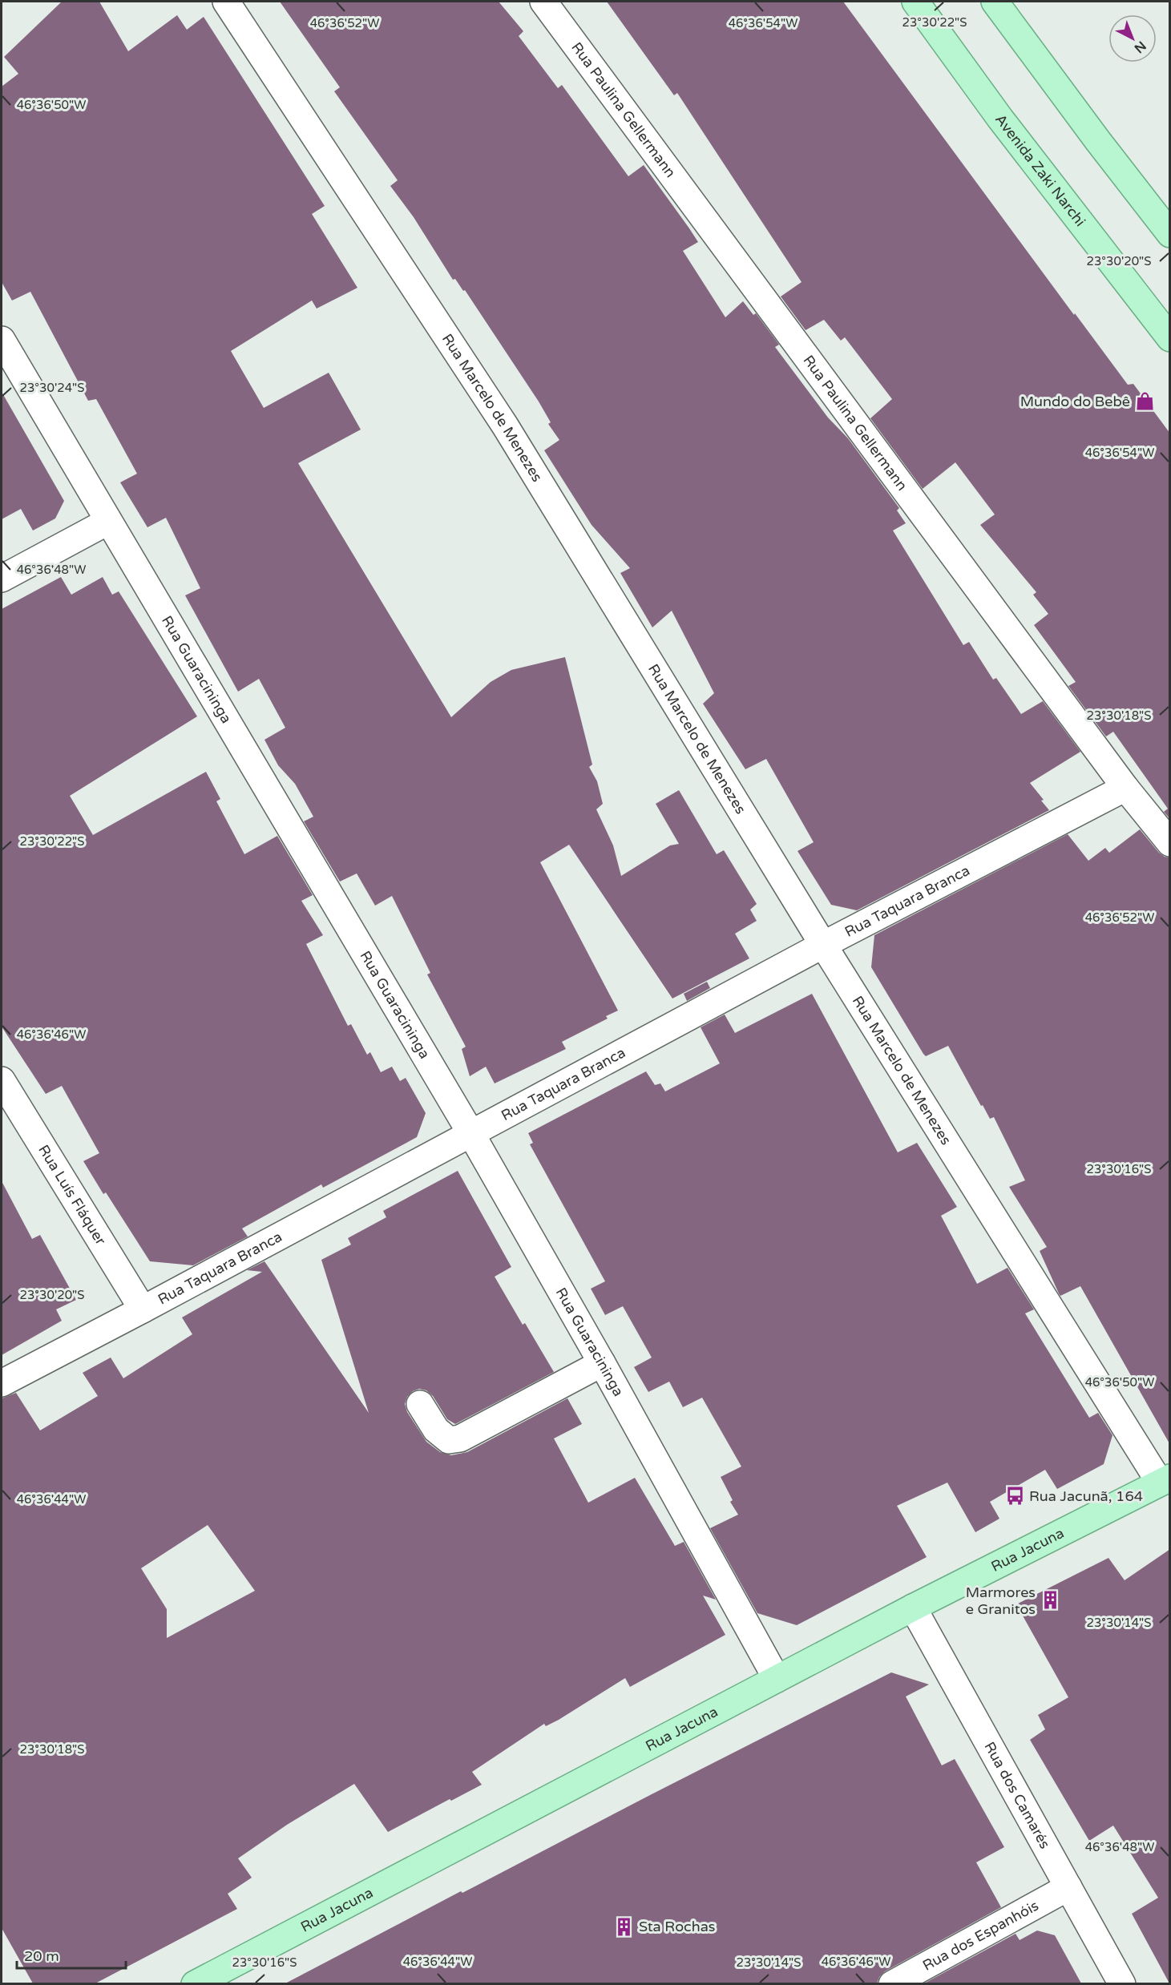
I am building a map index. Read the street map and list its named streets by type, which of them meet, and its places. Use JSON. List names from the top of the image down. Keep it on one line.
{"streets":{"main road":["Avenida Zaki Narchi","Rua Jacuna"],"street":["Rua Paulina Gellermann","Rua Marcelo de Menezes","Rua Guaracininga","Rua Taquara Branca","Rua Luís Fláquer","Rua dos Camarés","Rua dos Espanhóis"]},"crossings":[["Rua Paulina Gellermann","Rua Taquara Branca"],["Rua Marcelo de Menezes","Rua Taquara Branca"],["Rua Marcelo de Menezes","Rua Jacuna"],["Rua Guaracininga","Rua Taquara Branca"],["Rua Guaracininga","Rua Jacuna"],["Rua Taquara Branca","Rua Luís Fláquer"],["Rua Jacuna","Rua dos Camarés"],["Rua dos Camarés","Rua dos Espanhóis"]],"places":{"shop":["Mundo do Bebê"],"bus stop":["Rua Jacunã, 164"],"building":["Marmores e Granitos","Sta Rochas"]},"scale_bar":"20 m","north":"bottom right","coordinates":["23°30'22\"S","46°36'52\"W","46°36'54\"W","46°36'50\"W","23°30'20\"S","23°30'24\"S","46°36'48\"W","23°30'18\"S","46°36'46\"W","23°30'16\"S","46°36'44\"W","23°30'14\"S"]}
